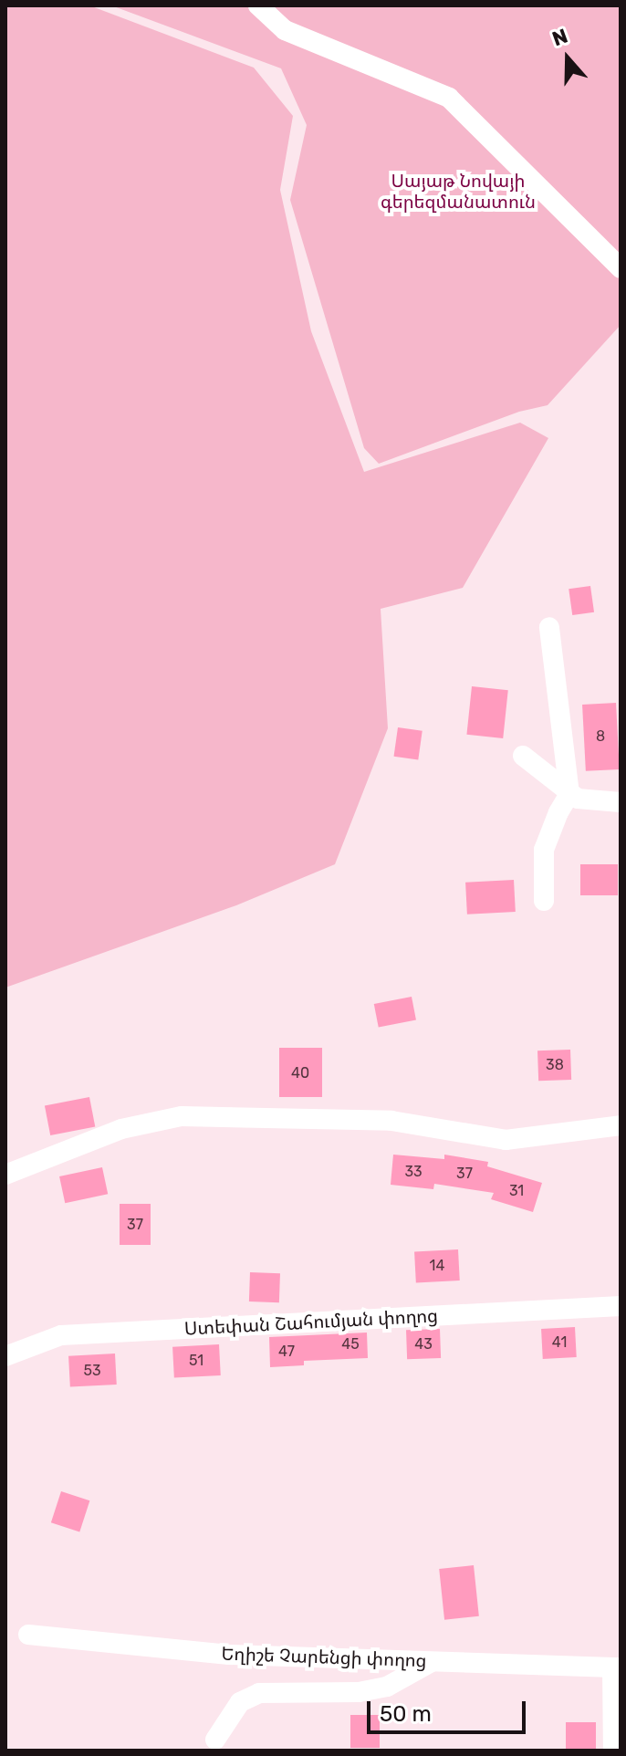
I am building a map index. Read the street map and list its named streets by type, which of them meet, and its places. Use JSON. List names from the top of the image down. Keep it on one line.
{"streets":{"street":["Ստեփան Շահումյան փողոց","Եղիշե Չարենցի փողոց"]},"parks":["Սայաթ Նովայի գերեզմանատուն"],"house_numbers":["8","38","40","33","37","31","37","14","41","45","43","47","51","53"],"scale_bar":"50 m","north":"top"}
